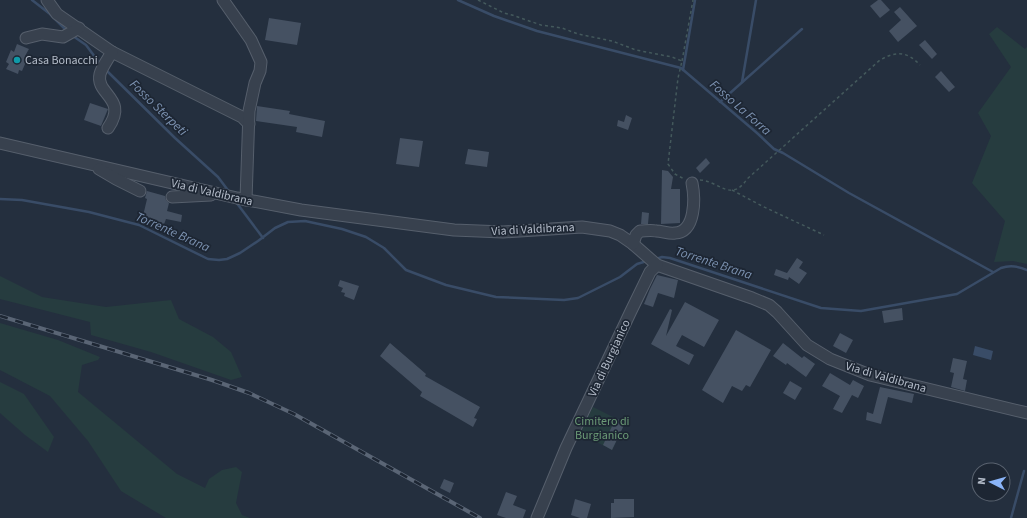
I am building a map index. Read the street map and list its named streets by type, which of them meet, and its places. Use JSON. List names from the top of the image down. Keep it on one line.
{"streets":{"street":["Via di Valdibrana","Via di Burgianico"]},"crossings":[["Via di Valdibrana","Via di Burgianico"]],"water":["Fosso Sterpeti","Fosso La Forra","Torrente Brana"],"parks":["Cimitero di Burgianico"],"places":["Casa Bonacchi"],"north":"left"}
